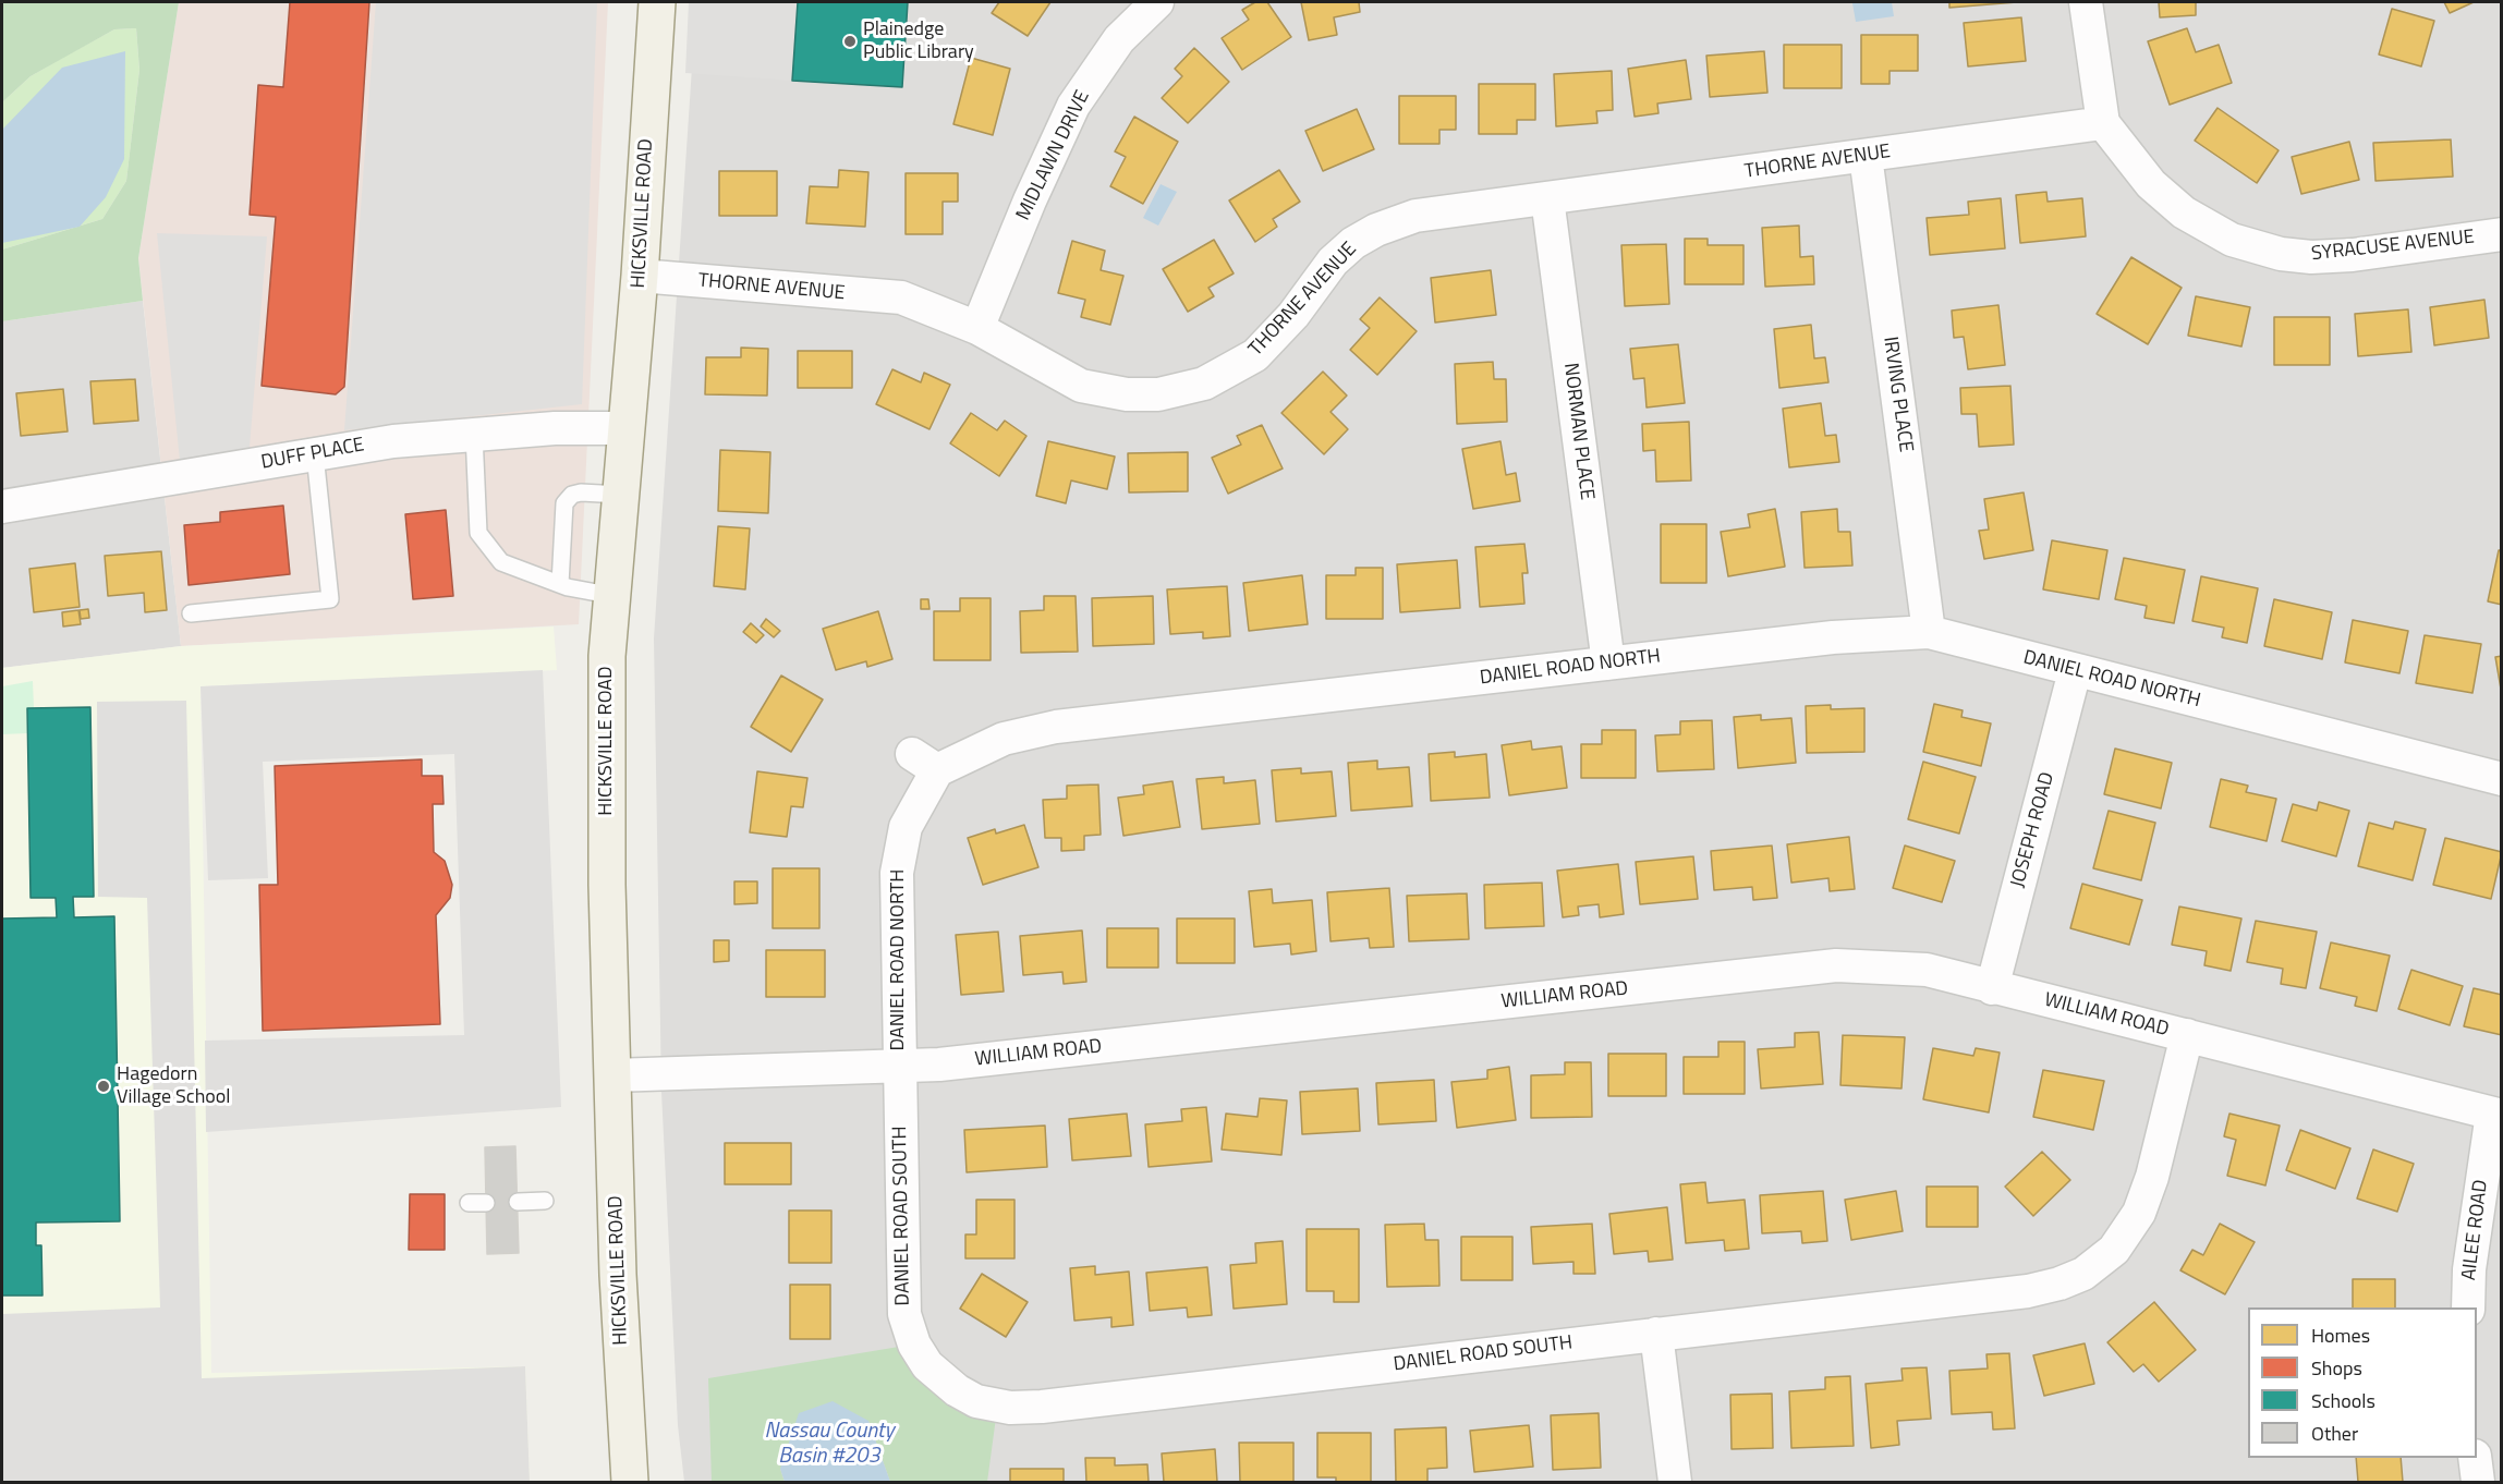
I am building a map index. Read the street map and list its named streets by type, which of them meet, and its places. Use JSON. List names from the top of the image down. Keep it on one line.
{"streets":{"main road":["HICKSVILLE ROAD"],"street":["MIDLAWN DRIVE","THORNE AVENUE","SYRACUSE AVENUE","IRVING PLACE","NORMAN PLACE","DUFF PLACE","DANIEL ROAD NORTH","JOSEPH ROAD","WILLIAM ROAD","DANIEL ROAD SOUTH","AILEE ROAD"]},"crossings":[["MIDLAWN DRIVE","THORNE AVENUE"],["THORNE AVENUE","HICKSVILLE ROAD"],["THORNE AVENUE","SYRACUSE AVENUE"],["THORNE AVENUE","IRVING PLACE"],["THORNE AVENUE","NORMAN PLACE"],["HICKSVILLE ROAD","DUFF PLACE"],["HICKSVILLE ROAD","WILLIAM ROAD"],["IRVING PLACE","DANIEL ROAD NORTH"],["NORMAN PLACE","DANIEL ROAD NORTH"],["DANIEL ROAD NORTH","JOSEPH ROAD"],["DANIEL ROAD NORTH","WILLIAM ROAD"],["DANIEL ROAD NORTH","DANIEL ROAD SOUTH"],["JOSEPH ROAD","WILLIAM ROAD"],["WILLIAM ROAD","DANIEL ROAD SOUTH"],["WILLIAM ROAD","AILEE ROAD"]],"water":["Nassau County Basin #203"],"places":["Plainedge Public Library","Hagedorn Village School"],"legend":["Homes","Shops","Schools","Other"]}
